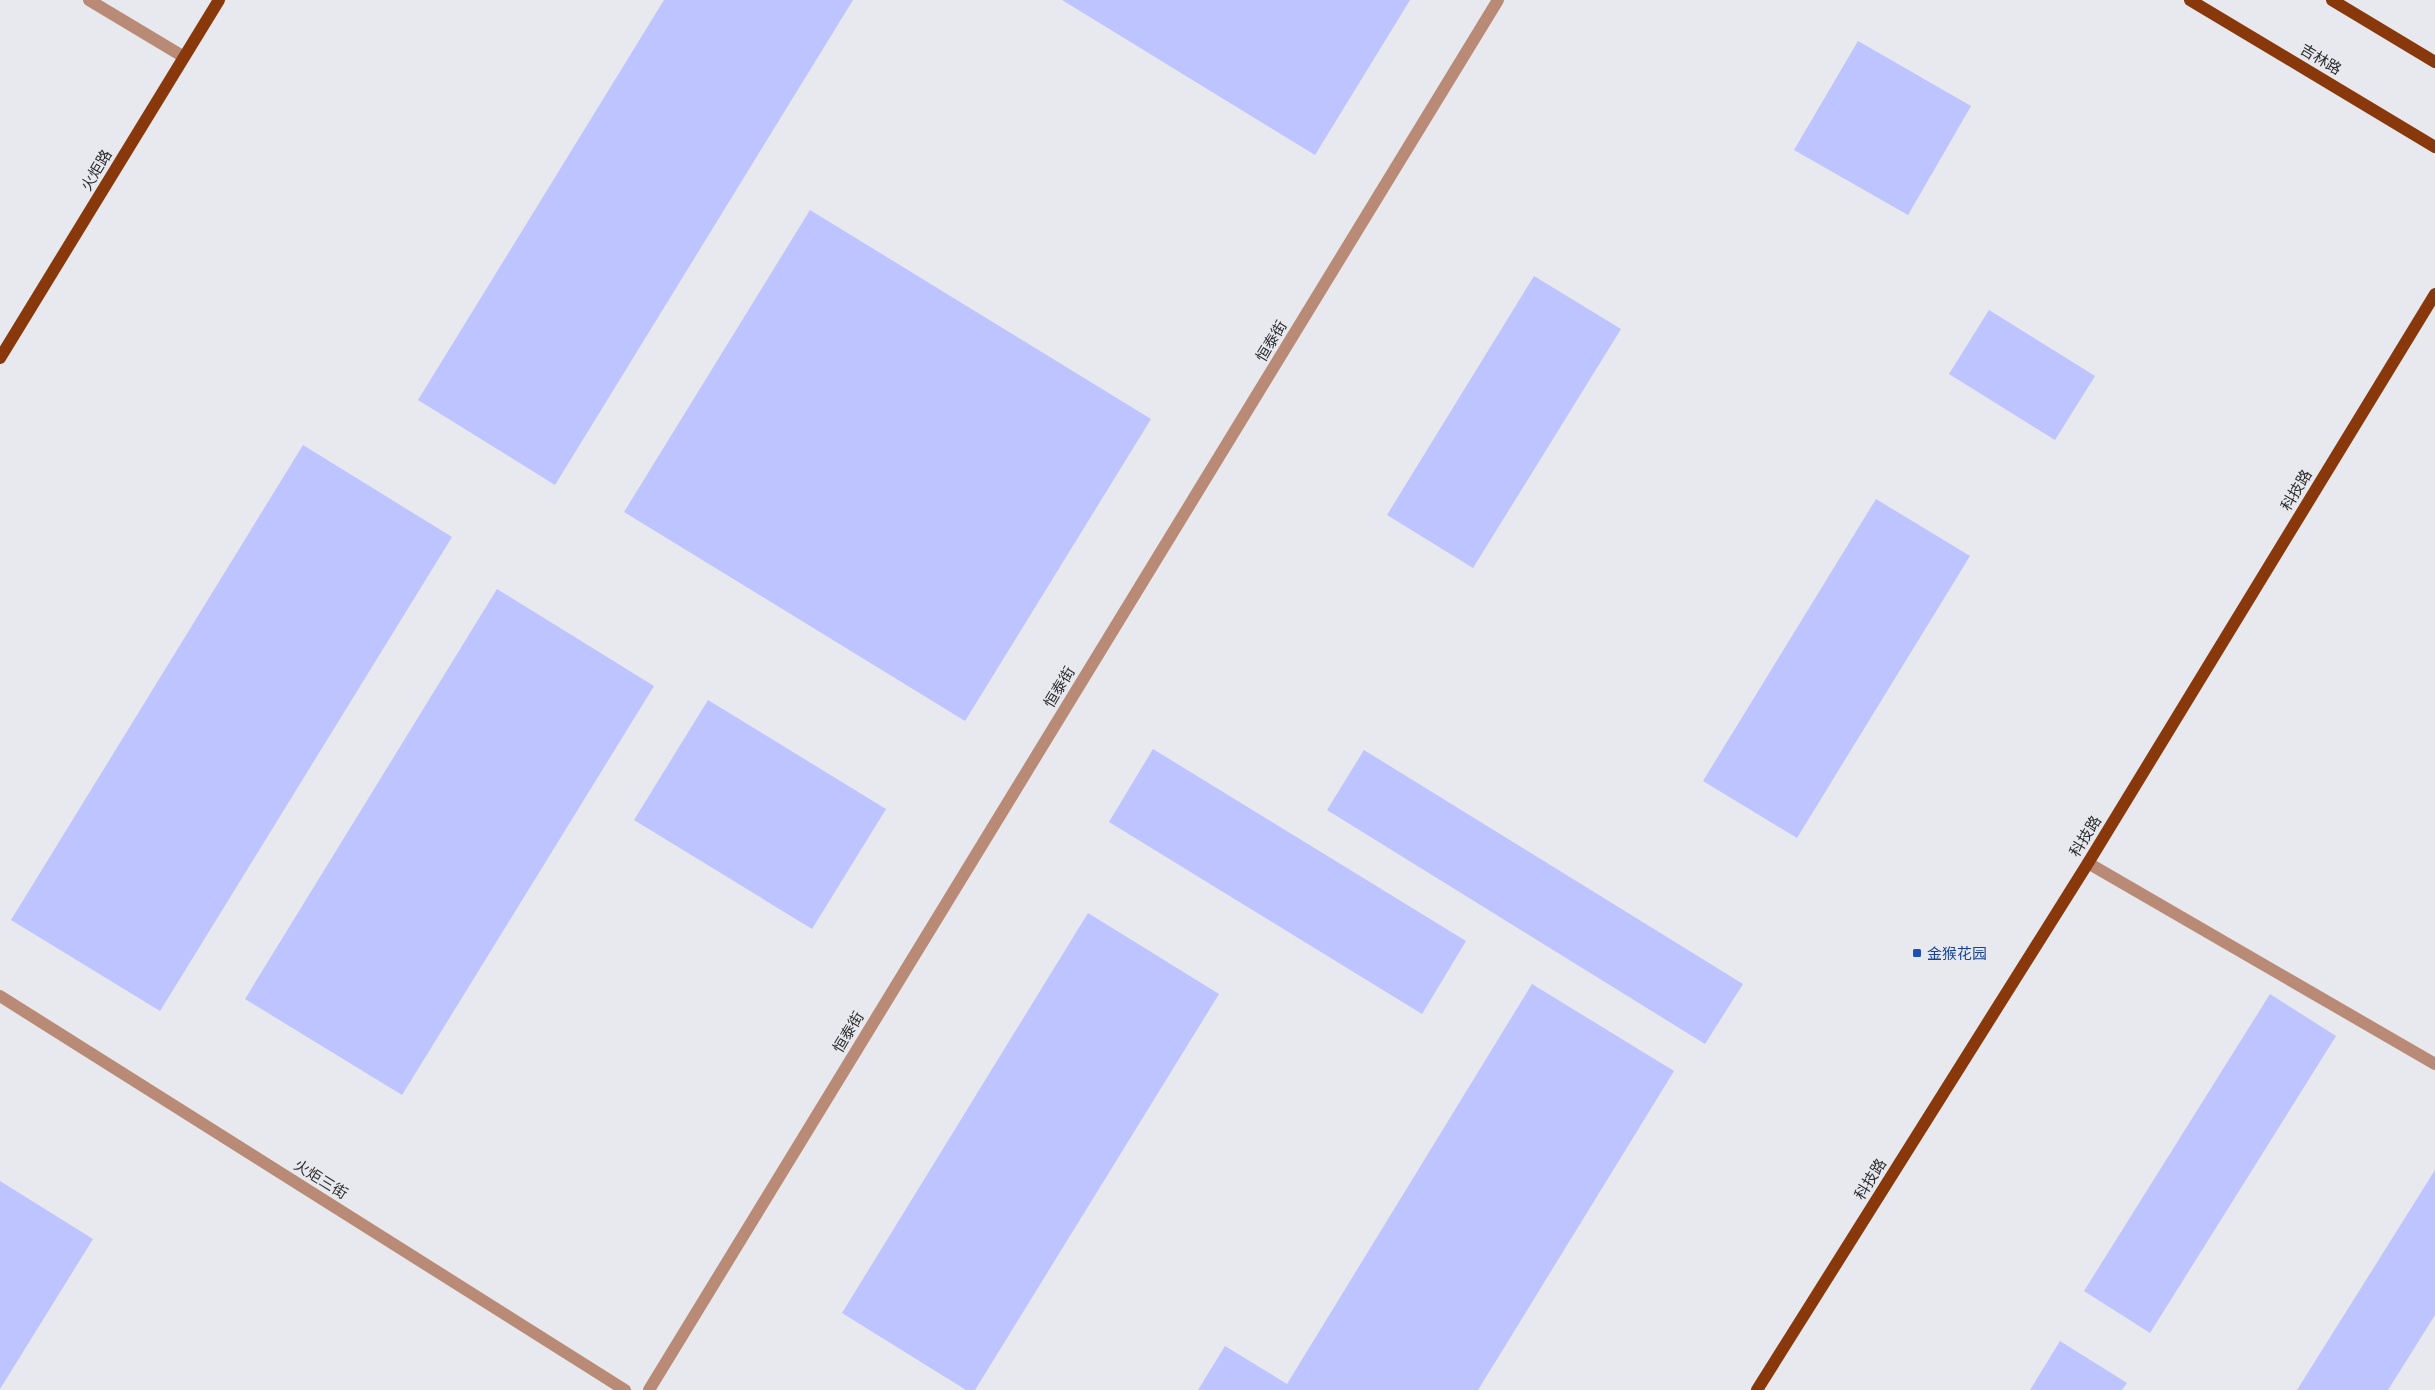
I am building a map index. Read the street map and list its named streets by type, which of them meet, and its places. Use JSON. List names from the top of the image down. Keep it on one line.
{"streets":{"main road":["吉林路","火炬路","科技路"],"street":["恒泰街","火炬三街"]},"places":{"transit":["金猴花园"]}}
